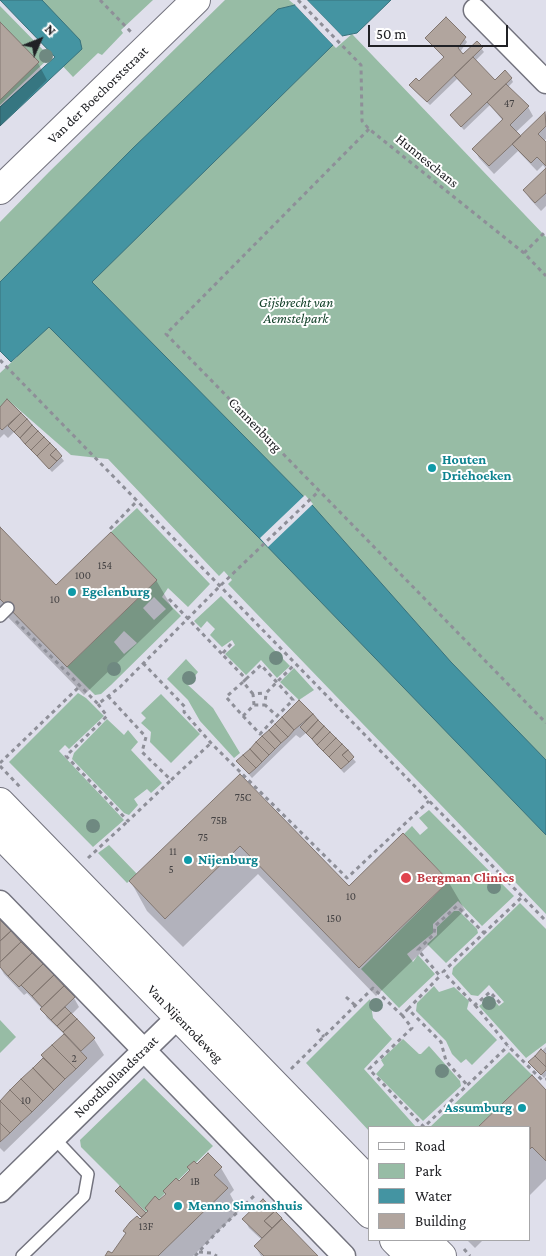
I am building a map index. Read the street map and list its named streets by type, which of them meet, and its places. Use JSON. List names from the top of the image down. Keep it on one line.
{"streets":{"street":["Van der Boechorststraat","Van Nijenrodeweg","Noordhollandstraat"],"path":["Hunneschans","Cannenburg"]},"crossings":[["Hunneschans","Cannenburg"],["Van Nijenrodeweg","Noordhollandstraat"]],"parks":["Gijsbrecht van Aemstelpark"],"places":["Houten Driehoeken","Egelenburg","Nijenburg","Bergman Clinics","Assumburg","Menno Simonshuis"],"house_numbers":["47","154","100","10","75C","75B","75","11","5","10","150","2","10","1B","13F"],"legend":["Road","Park","Water","Building"],"scale_bar":"50 m","north":"top right"}
